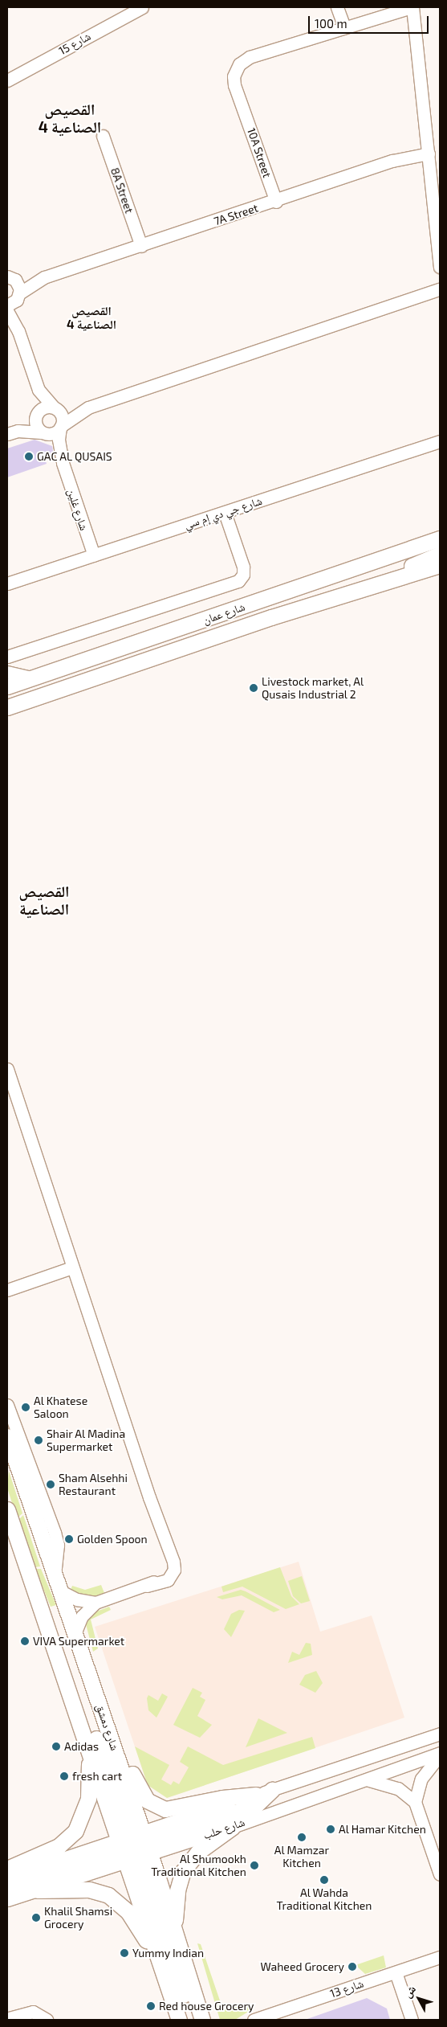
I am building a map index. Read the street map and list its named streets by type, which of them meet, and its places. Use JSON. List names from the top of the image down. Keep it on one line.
{"streets":{"main road":["شارع عمان","شارع دمشق"],"street":["شارع 15","10A Street","8A Street","7A Street","شارع غلين","شارع جي دي إم سي","شارع حلب","شارع 13"]},"crossings":[["10A Street","7A Street"],["8A Street","7A Street"],["شارع غلين","شارع جي دي إم سي"],["شارع دمشق","شارع حلب"]],"districts":["القصيص الصناعية 4","القصيص الصناعية 4","القصيص الصناعية"],"places":["GAC AL QUSAIS","Livestock market, Al Qusais Industrial 2","Al Khatese Saloon","Shair Al Madina Supermarket","Sham Alsehhi Restaurant","Golden Spoon","VIVA Supermarket","Adidas","fresh cart","Al Hamar Kitchen","Al Mamzar Kitchen","Al Shumookh Traditional Kitchen","Al Wahda Traditional Kitchen","Khalil Shamsi Grocery","Yummy Indian","Waheed Grocery","Red house Grocery"],"scale_bar":"100 m","north":"top left"}
